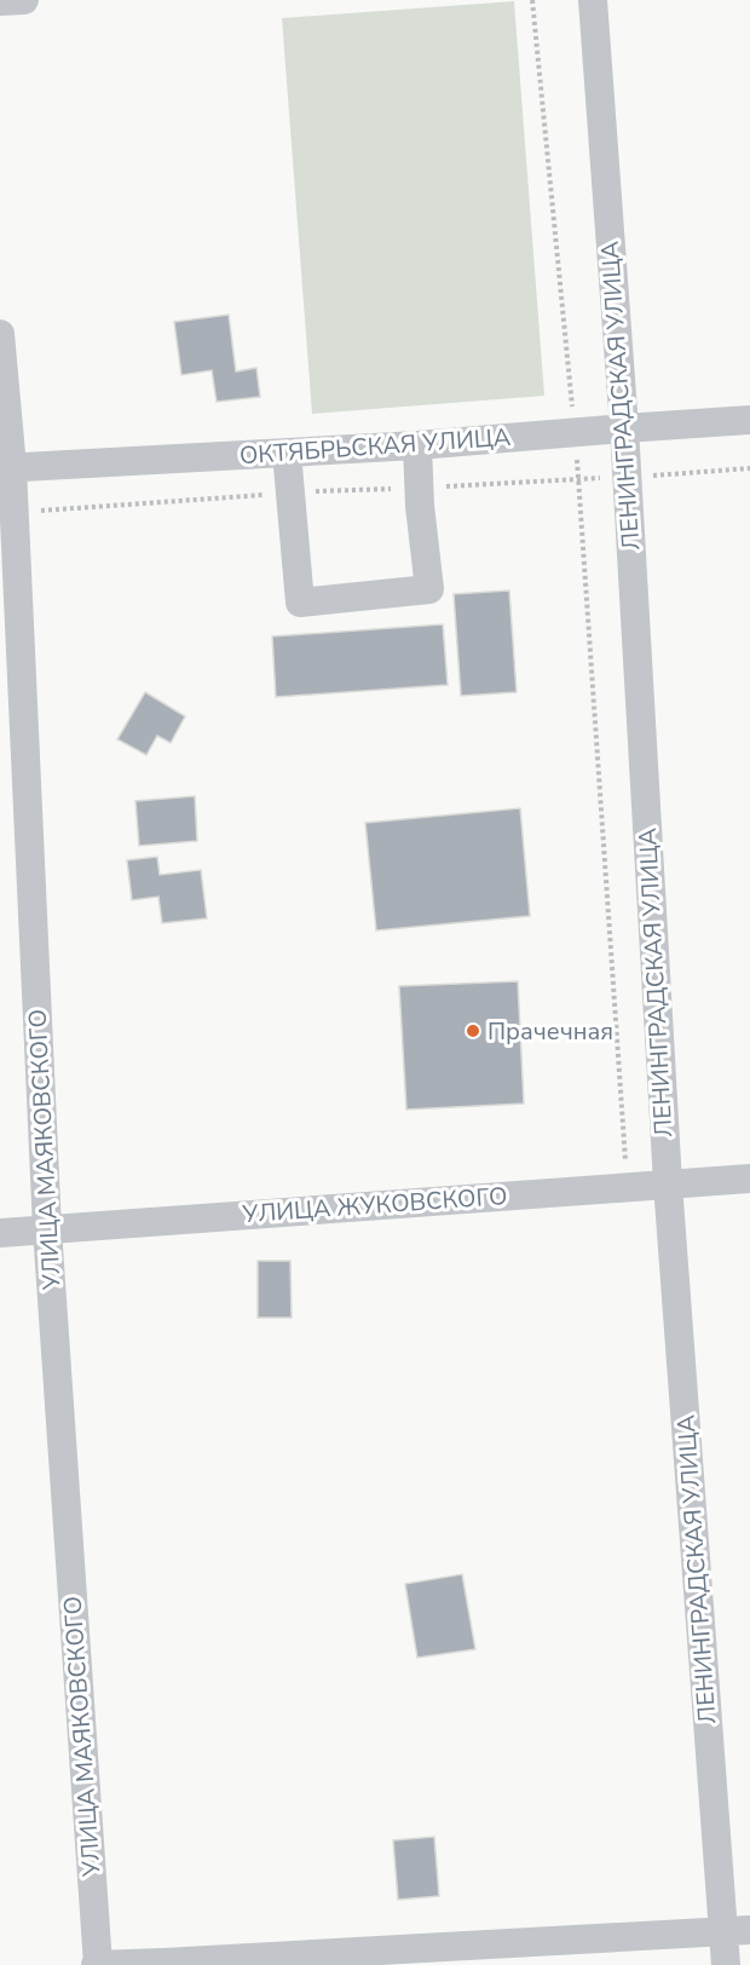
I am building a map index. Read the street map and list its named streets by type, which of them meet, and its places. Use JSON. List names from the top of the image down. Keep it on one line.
{"streets":{"street":["ЛЕНИНГРАДСКАЯ УЛИЦА","ОКТЯБРЬСКАЯ УЛИЦА","УЛИЦА МАЯКОВСКОГО","УЛИЦА ЖУКОВСКОГО"]},"crossings":[["ЛЕНИНГРАДСКАЯ УЛИЦА","ОКТЯБРЬСКАЯ УЛИЦА"],["ЛЕНИНГРАДСКАЯ УЛИЦА","УЛИЦА ЖУКОВСКОГО"],["ОКТЯБРЬСКАЯ УЛИЦА","УЛИЦА МАЯКОВСКОГО"],["УЛИЦА МАЯКОВСКОГО","УЛИЦА ЖУКОВСКОГО"]],"places":["Прачечная"]}
